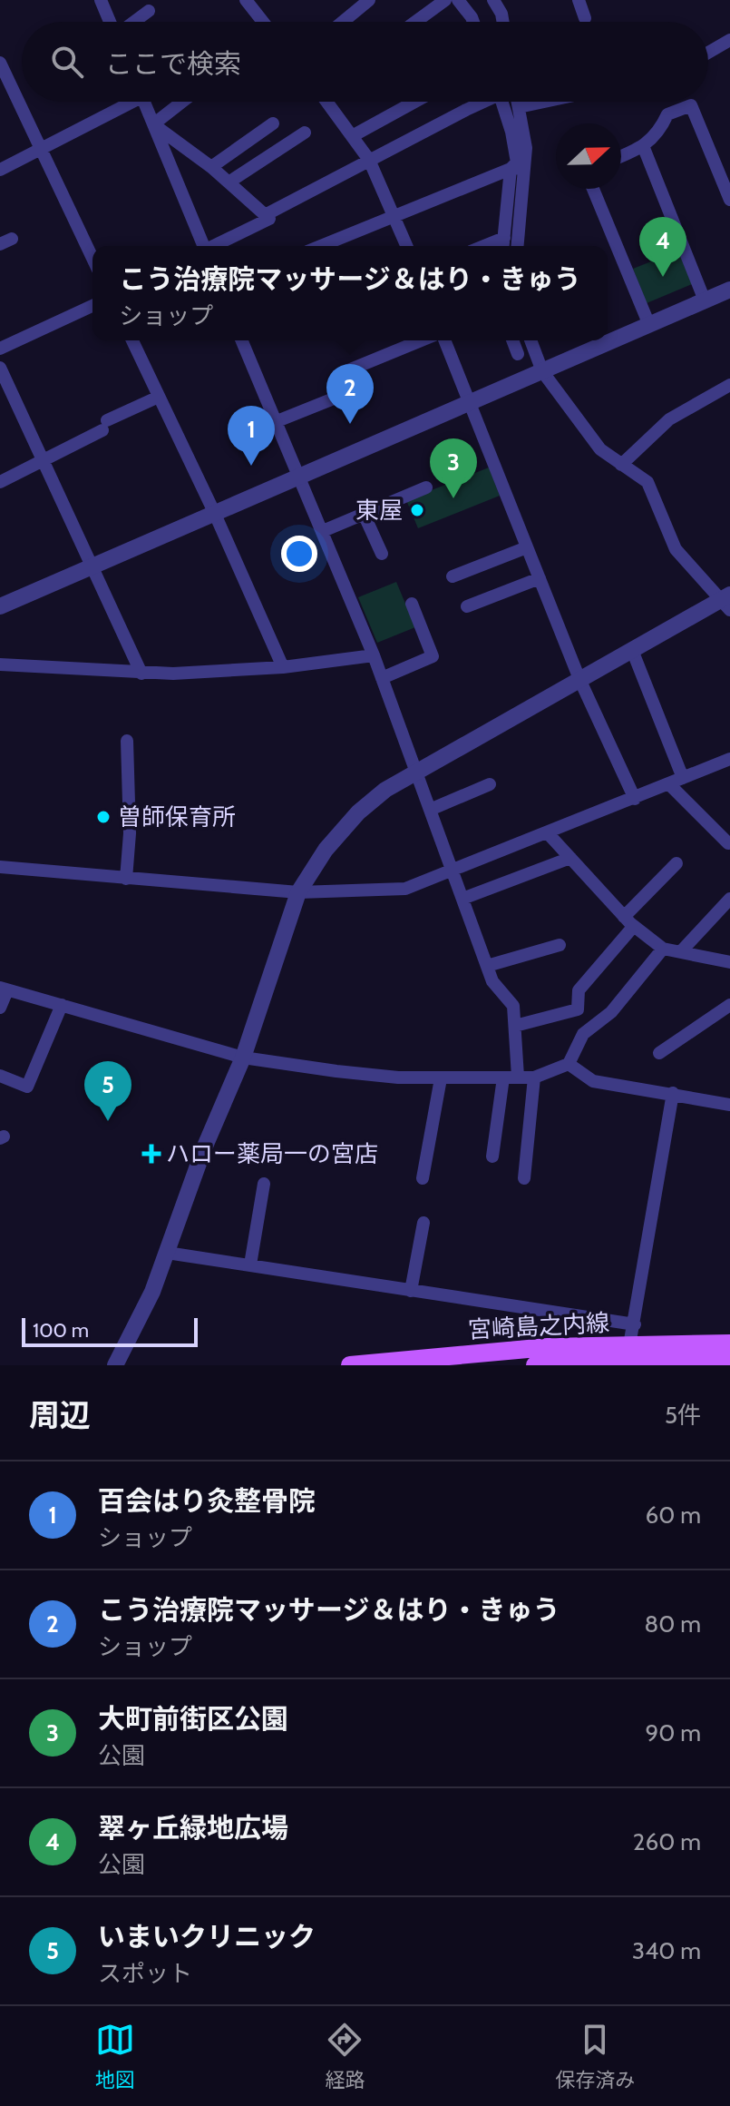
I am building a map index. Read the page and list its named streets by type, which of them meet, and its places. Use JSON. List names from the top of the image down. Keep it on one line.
{"streets":{"main road":["宮崎島之内線"]},"places":{"other":["東屋","曽師保育所"],"health":["ハロー薬局一の宮店"]},"scale_bar":"100 m","north":"right","page":{"search":"ここで検索","pins":["4","2","1","3","5"],"popup":["こう治療院マッサージ＆はり・きゅう","ショップ"],"scale":"100 m","heading":["周辺","5件"],"list":[{"mark":"1","name":"百会はり灸整骨院","note":"ショップ","value":"60 m"},{"mark":"2","name":"こう治療院マッサージ＆はり・きゅう","note":"ショップ","value":"80 m"},{"mark":"3","name":"大町前街区公園","note":"公園","value":"90 m"},{"mark":"4","name":"翠ヶ丘緑地広場","note":"公園","value":"260 m"},{"mark":"5","name":"いまいクリニック","note":"スポット","value":"340 m"}],"nav":["地図","経路","保存済み"]}}
